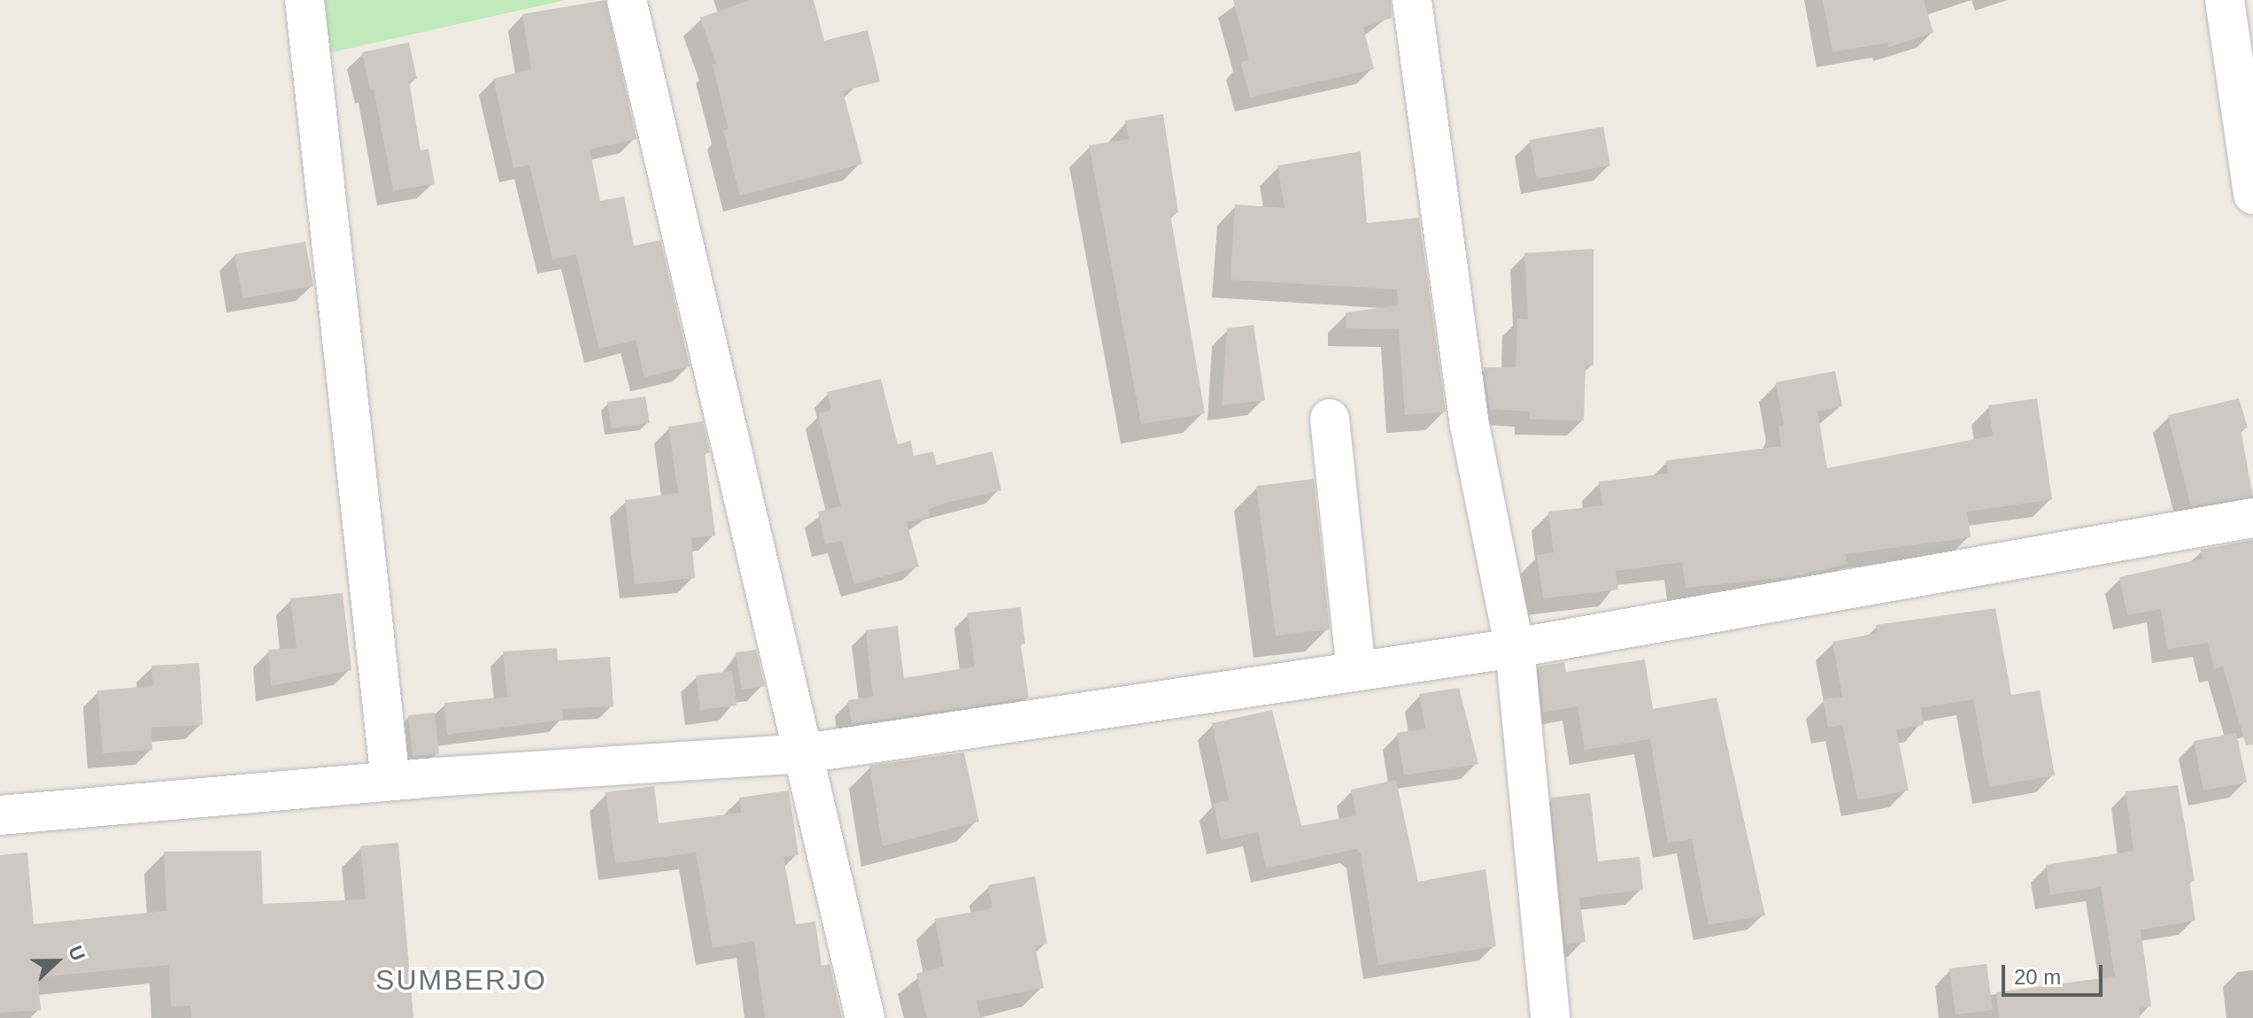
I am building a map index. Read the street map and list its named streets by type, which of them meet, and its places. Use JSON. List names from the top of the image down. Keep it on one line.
{"districts":["SUMBERJO"],"scale_bar":"20 m","north":"right"}
